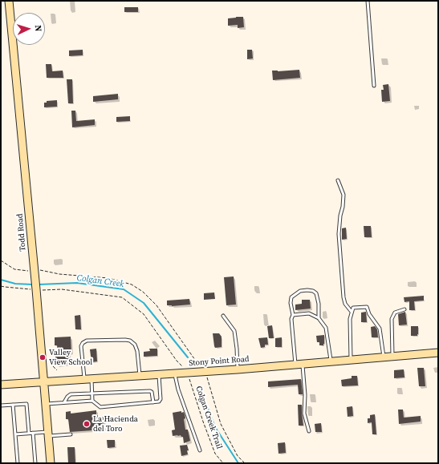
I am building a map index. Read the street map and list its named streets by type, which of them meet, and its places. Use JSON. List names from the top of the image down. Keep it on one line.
{"streets":{"main road":["Todd Road","Stony Point Road"],"path":["Colgan Creek Trail"]},"crossings":[["Todd Road","Stony Point Road"],["Stony Point Road","Colgan Creek Trail"]],"water":["Colgan Creek"],"places":["Valley View School","La Hacienda del Toro"],"north":"right"}
